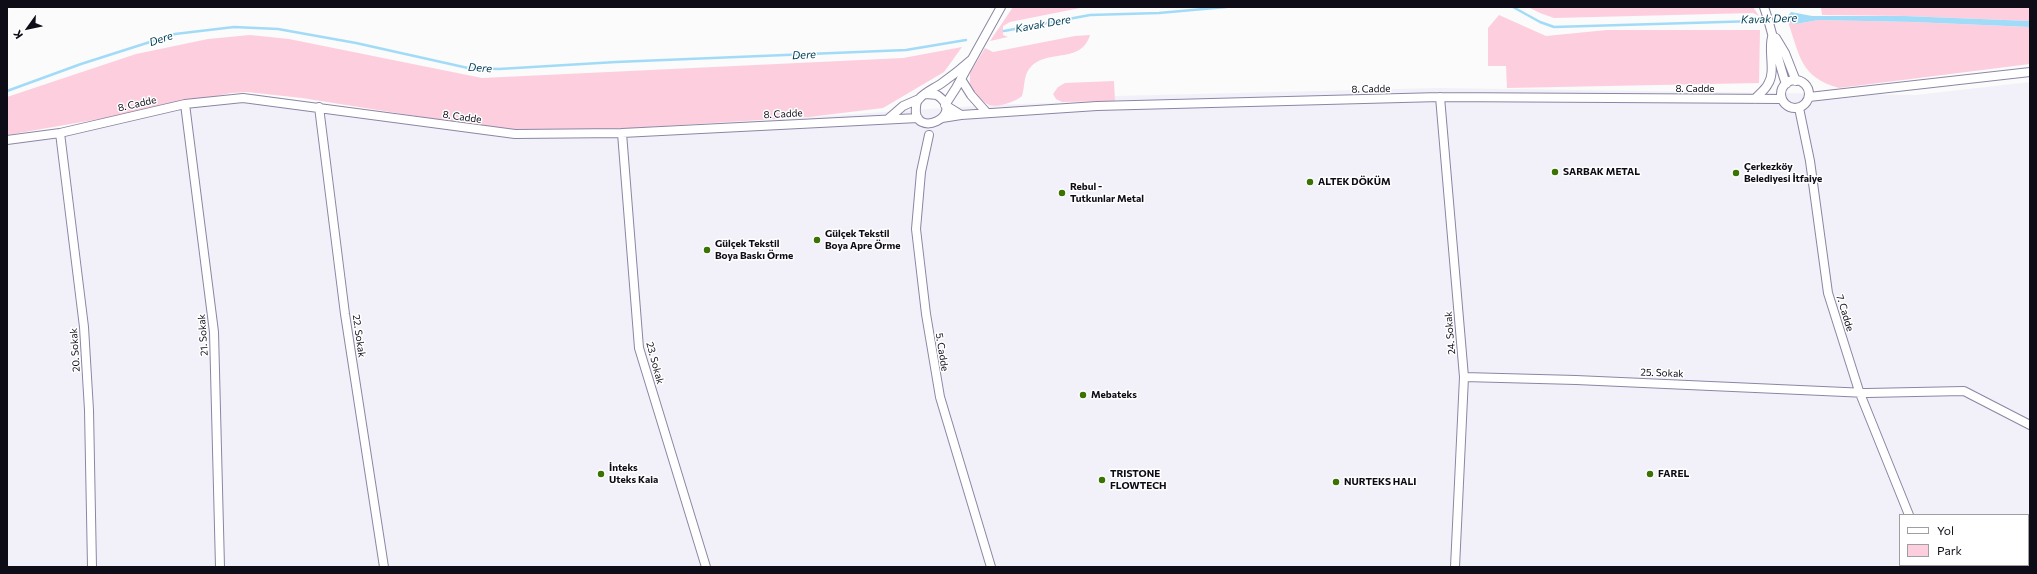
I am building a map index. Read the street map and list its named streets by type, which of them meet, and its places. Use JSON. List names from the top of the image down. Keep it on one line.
{"streets":{"street":["8. Cadde","7. Cadde","24. Sokak","21. Sokak","22. Sokak","20. Sokak","5. Cadde","23. Sokak","25. Sokak"]},"crossings":[["8. Cadde","7. Cadde"],["8. Cadde","24. Sokak"],["8. Cadde","21. Sokak"],["8. Cadde","22. Sokak"],["8. Cadde","20. Sokak"],["8. Cadde","23. Sokak"],["7. Cadde","25. Sokak"],["24. Sokak","25. Sokak"]],"water":["Kavak Dere","Dere"],"places":["SARBAK METAL","Çerkezköy Belediyesi İtfaiye","ALTEK DÖKÜM","Rebul - Tutkunlar Metal","Gülçek Tekstil Boya Apre Örme","Gülçek Tekstil Boya Baskı Örme","Mebateks","İnteks Uteks Kaia","FAREL","TRISTONE FLOWTECH","NURTEKS HALI"],"legend":["Yol","Park"],"north":"bottom left"}
